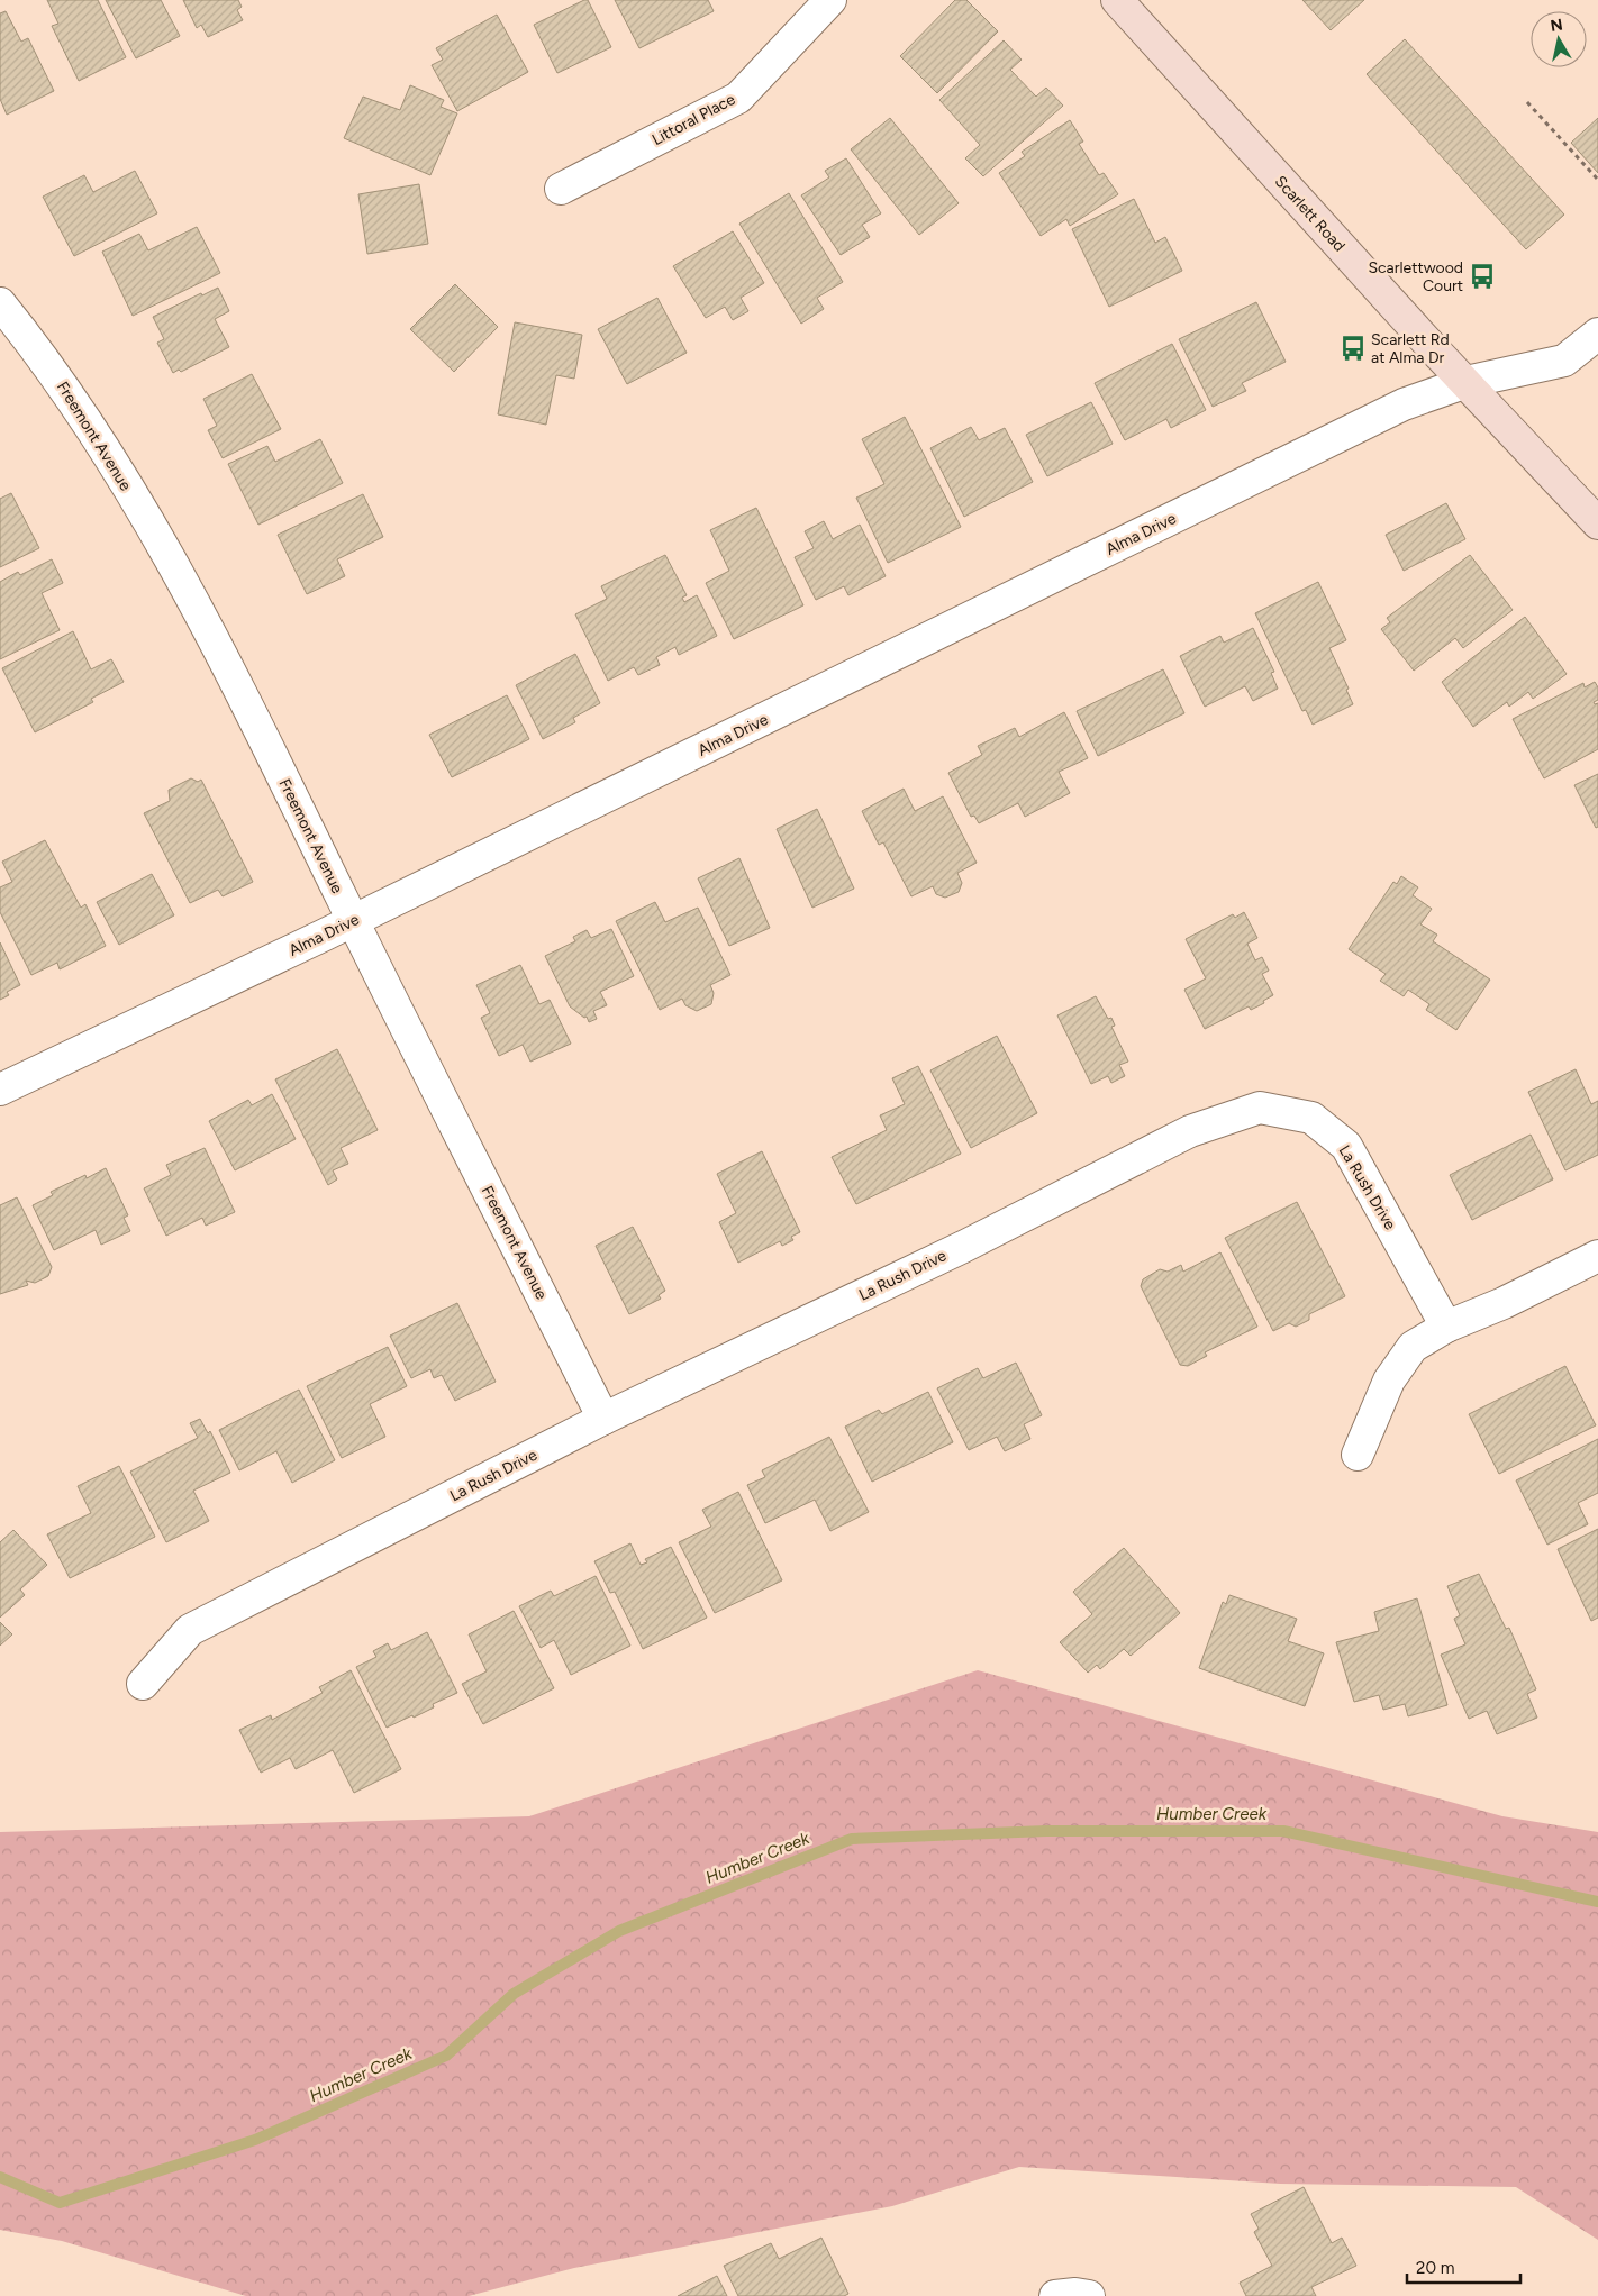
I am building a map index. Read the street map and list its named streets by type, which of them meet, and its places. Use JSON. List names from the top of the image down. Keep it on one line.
{"streets":{"main road":["Scarlett Road"],"street":["Littoral Place","Freemont Avenue","Alma Drive","La Rush Drive"]},"crossings":[["Scarlett Road","Alma Drive"],["Freemont Avenue","Alma Drive"],["Freemont Avenue","La Rush Drive"]],"water":["Humber Creek"],"places":{"bus stop":["Scarlettwood Court","Scarlett Rd at Alma Dr"]},"scale_bar":"20 m","north":"top"}
